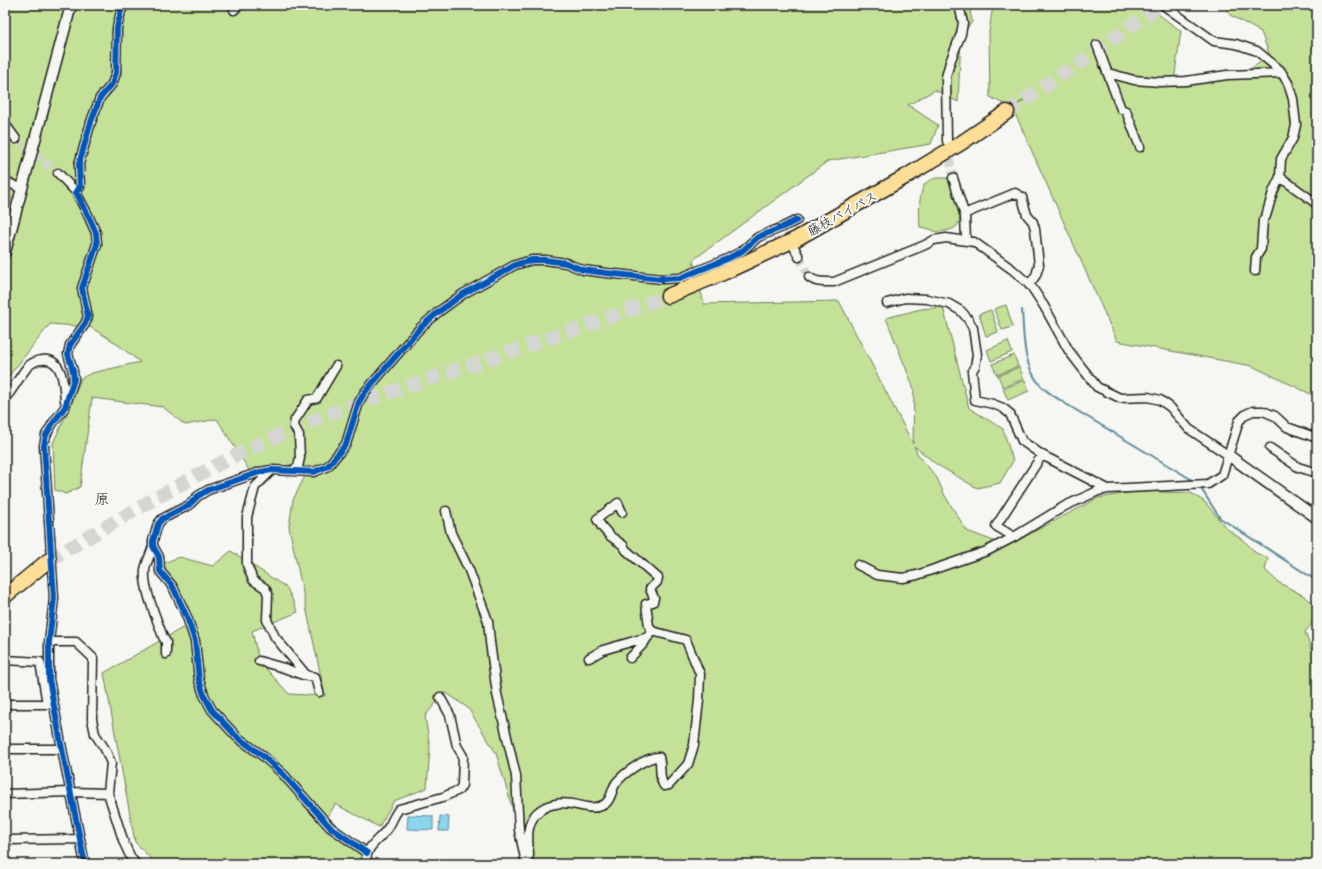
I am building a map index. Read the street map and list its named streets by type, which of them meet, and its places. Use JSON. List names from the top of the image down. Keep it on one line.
{"streets":{"highway":["藤枝バイパス"]},"districts":["原"]}
